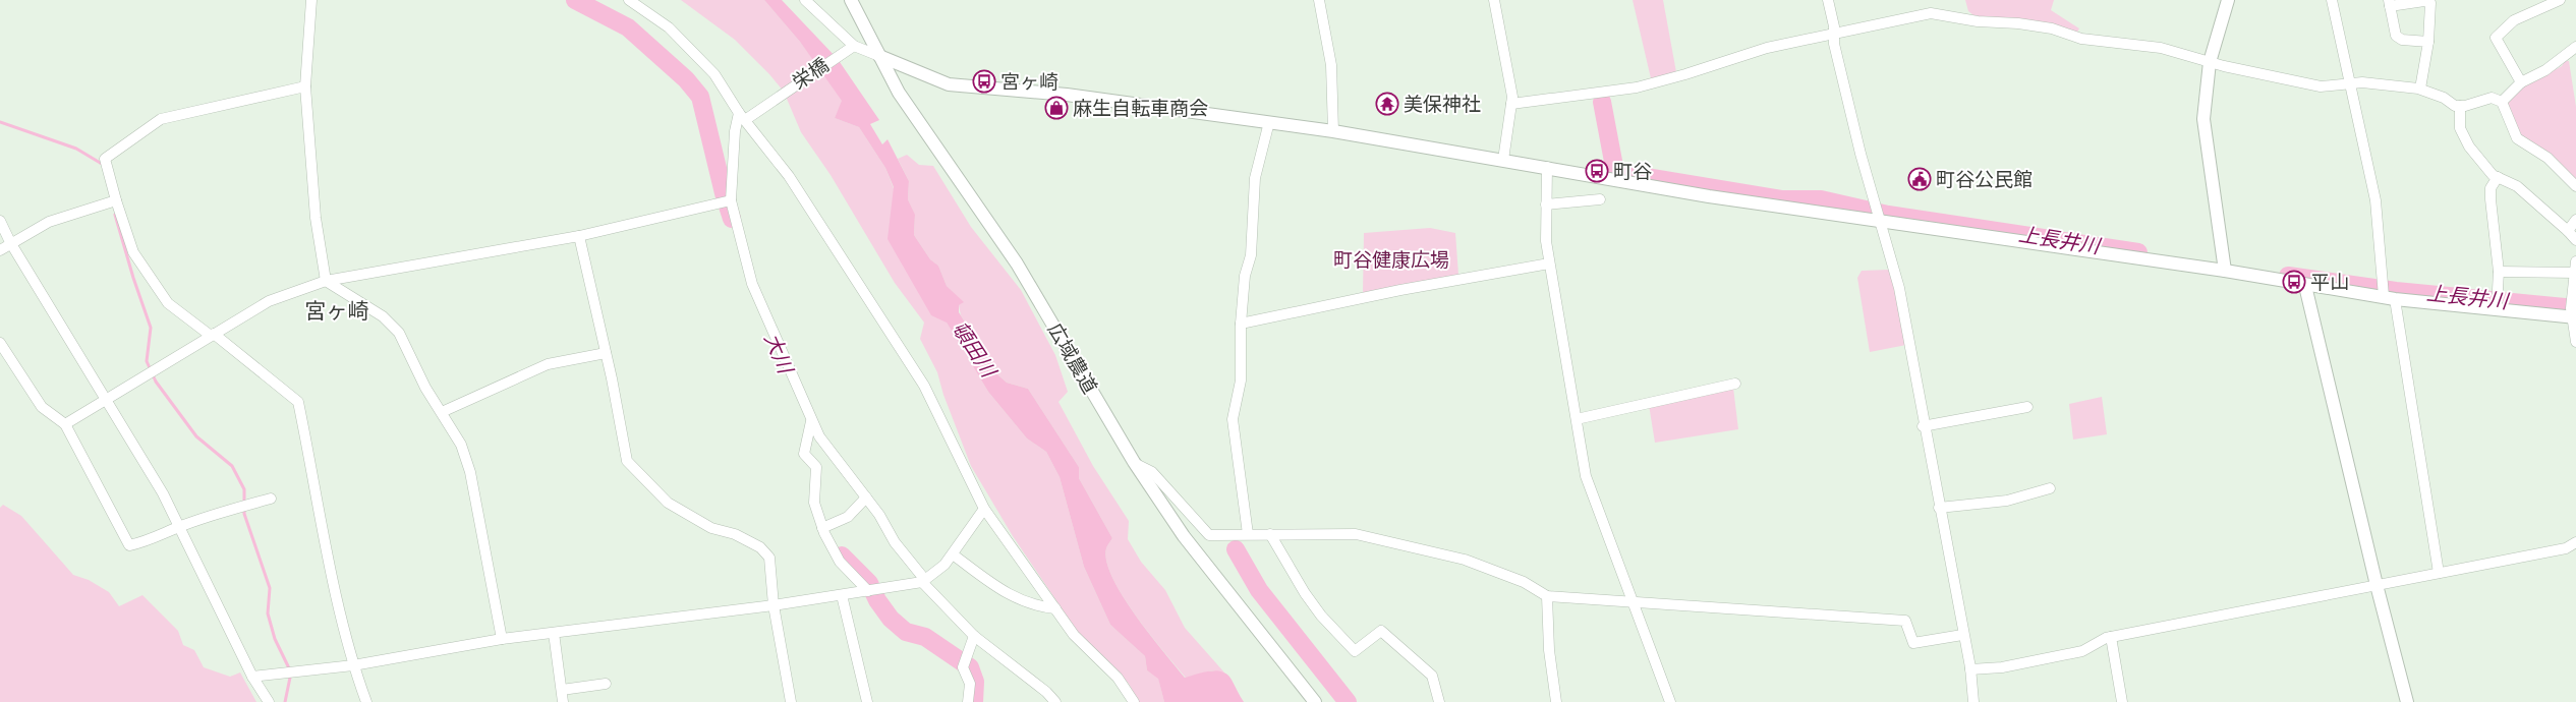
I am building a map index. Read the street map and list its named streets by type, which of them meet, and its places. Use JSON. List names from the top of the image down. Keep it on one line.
{"streets":{"street":["栄橋","広域農道"]},"districts":["宮ヶ崎"],"water":["上長井川","頓田川","大川"],"parks":["町谷健康広場"],"places":{"bus stop":["宮ヶ崎","町谷","平山"],"temple":["美保神社"],"shop":["麻生自転車商会"],"public building":["町谷公民館"]}}
